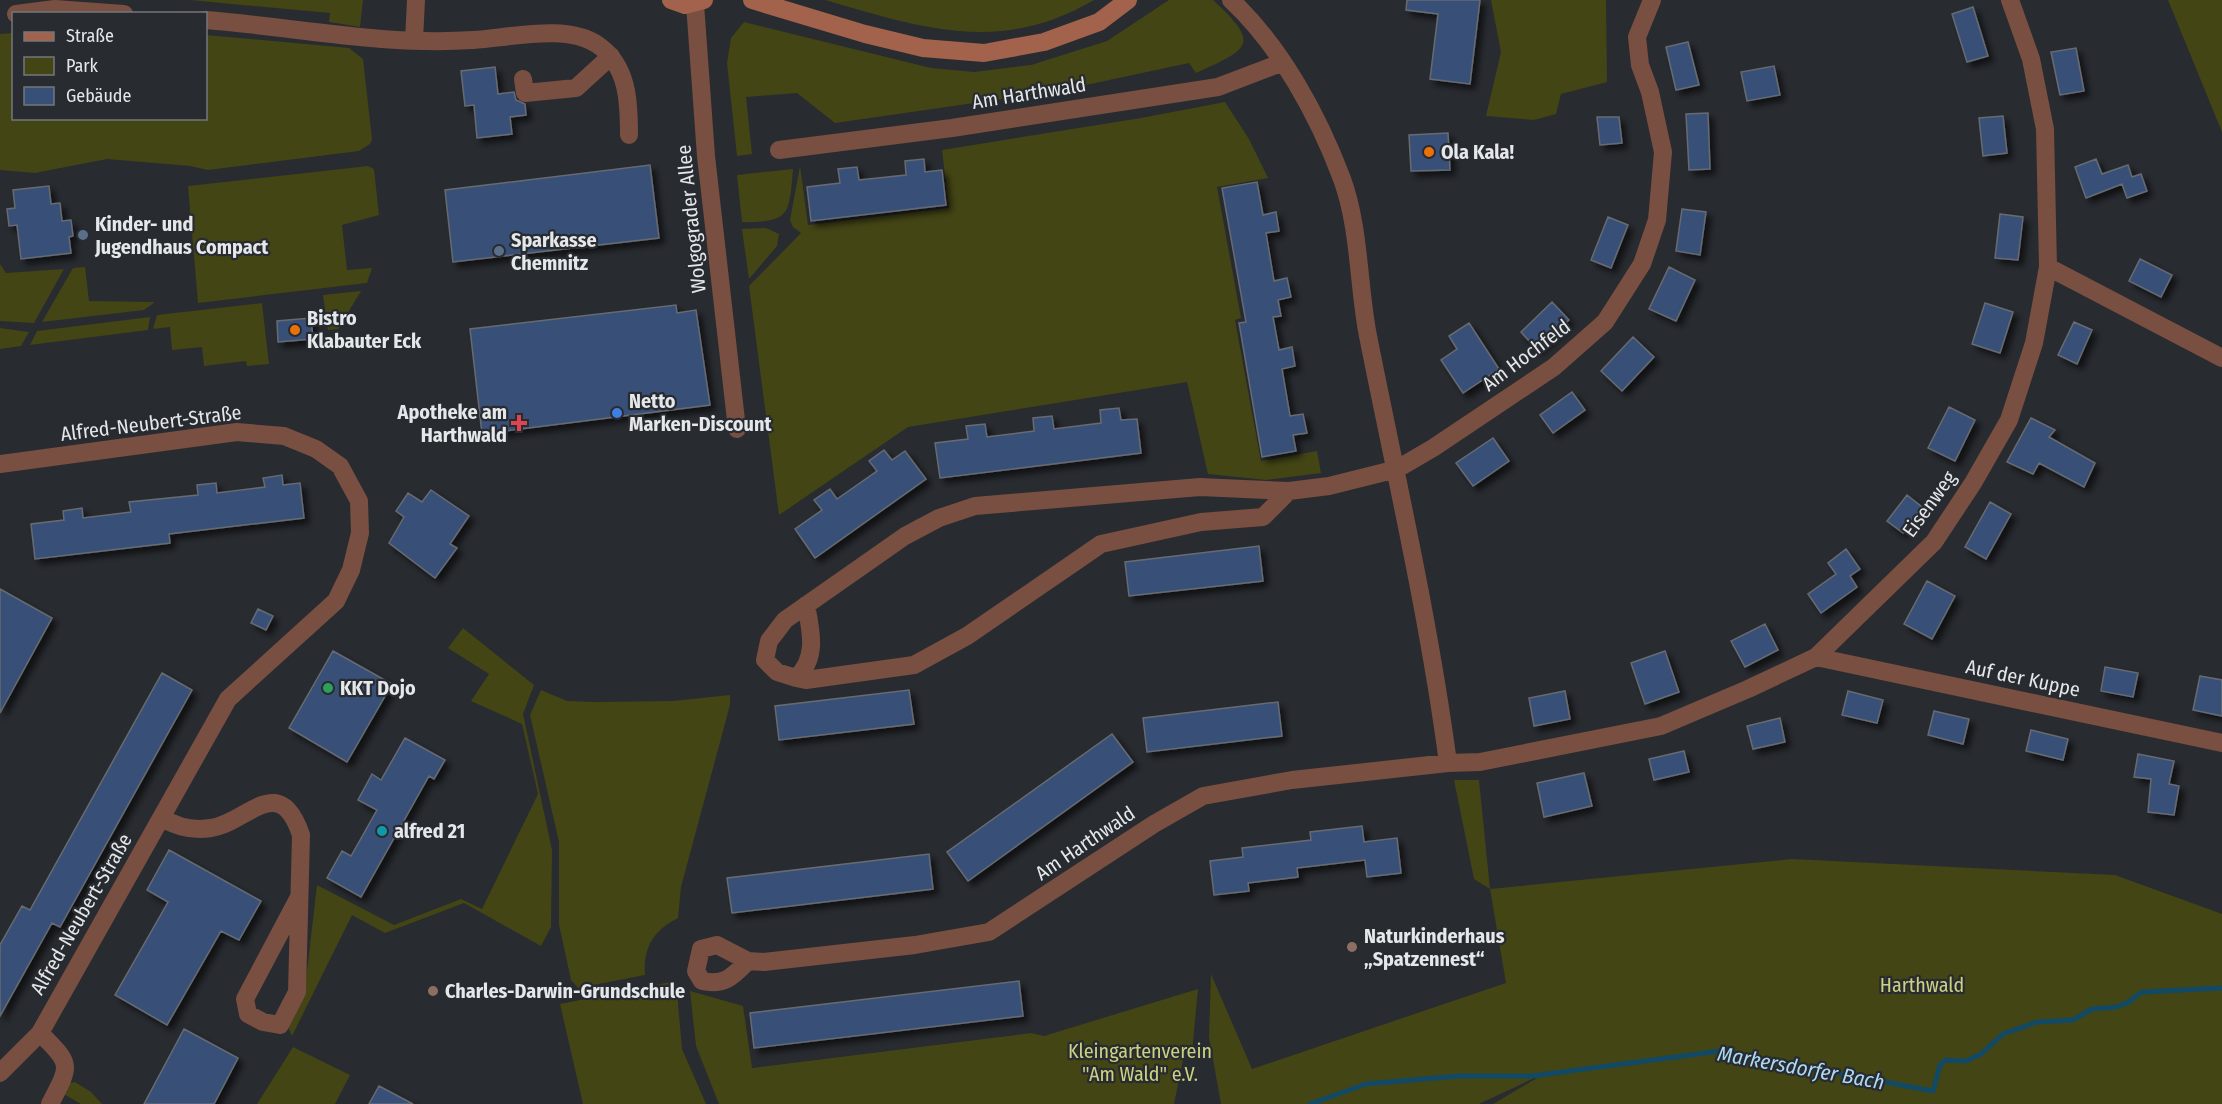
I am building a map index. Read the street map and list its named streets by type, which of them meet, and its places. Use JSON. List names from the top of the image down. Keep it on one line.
{"streets":{"main road":["Wolgograder Allee"],"street":["Am Harthwald","Am Hochfeld","Alfred-Neubert-Straße","Eisenweg","Auf der Kuppe"]},"crossings":[["Am Harthwald","Eisenweg"],["Eisenweg","Auf der Kuppe"]],"water":["Markersdorfer Bach"],"parks":["Harthwald","Kleingartenverein \"Am Wald\" e.V."],"places":{"other":["Ola Kala!","Kinder- und Jugendhaus Compact","Sparkasse Chemnitz","Bistro Klabauter Eck","Netto Marken-Discount","KKT Dojo","alfred 21","Naturkinderhaus „Spatzennest“","Charles-Darwin-Grundschule"],"health":["Apotheke am Harthwald"]},"legend":["Straße","Park","Gebäude"]}
